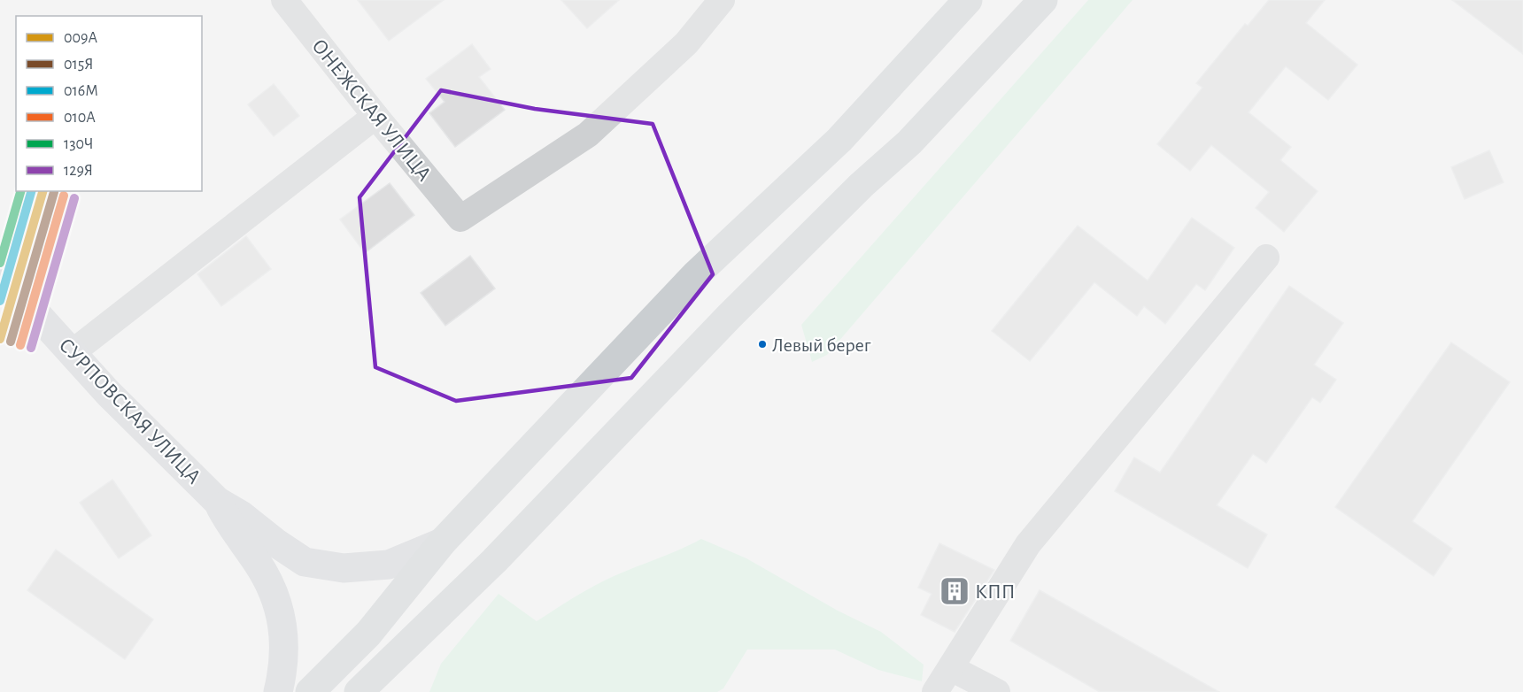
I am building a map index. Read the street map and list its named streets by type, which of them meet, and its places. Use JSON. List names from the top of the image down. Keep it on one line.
{"streets":{"main road":["СУРПОВСКАЯ УЛИЦА"],"street":["ОНЕЖСКАЯ УЛИЦА"]},"places":{"other":["Левый берег"],"building":["КПП"]},"lines":["transit line 009А","transit line 016М","transit line 130Ч","transit line 015Я","transit line 010А","transit line 129Я"],"legend":["009А","015Я","016М","010А","130Ч","129Я"]}
